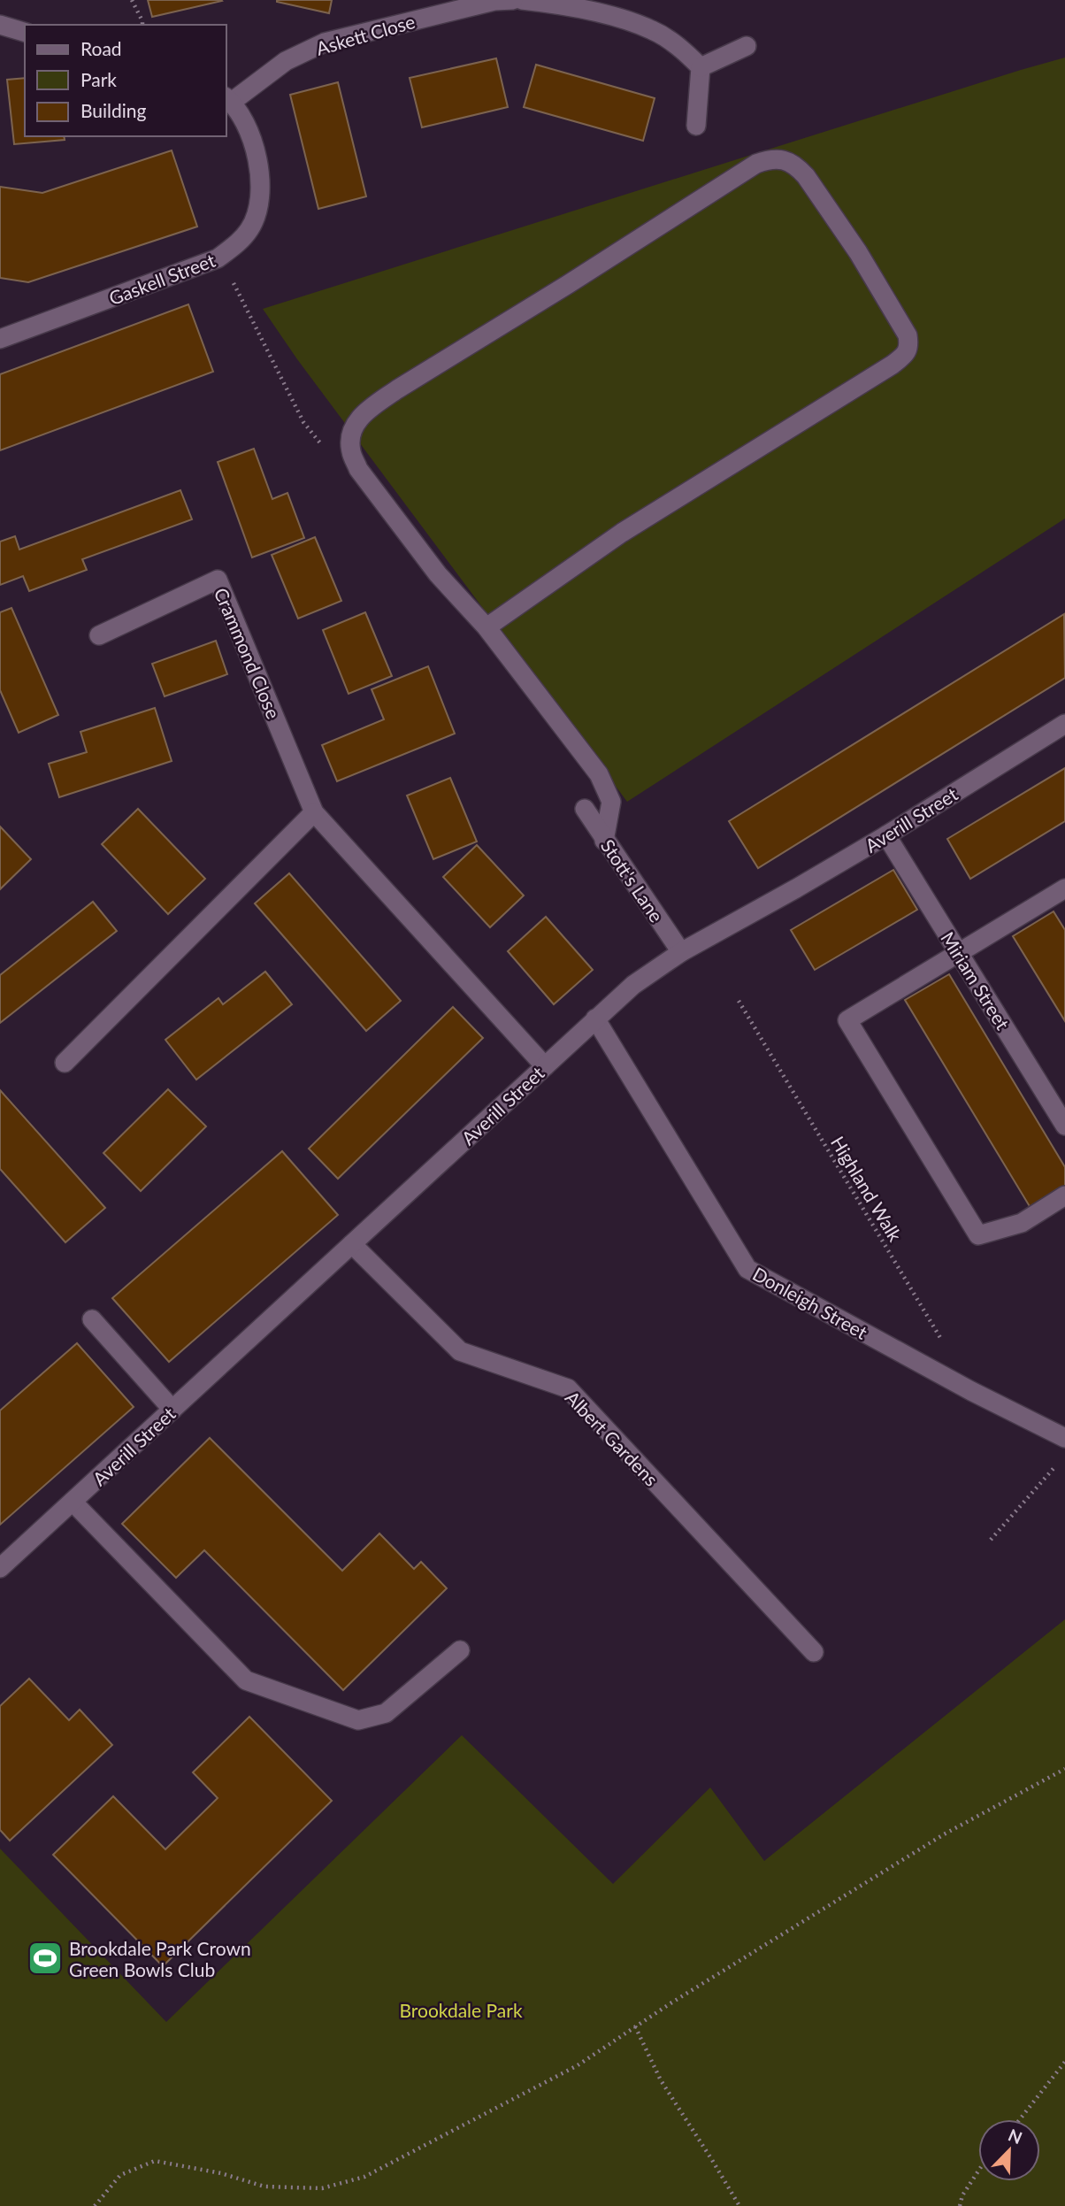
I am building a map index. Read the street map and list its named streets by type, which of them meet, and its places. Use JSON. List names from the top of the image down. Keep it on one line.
{"streets":{"street":["Askett Close","Gaskell Street","Crammond Close","Averill Street","Stott's Lane","Miriam Street","Donleigh Street","Albert Gardens"],"path":["Highland Walk"]},"crossings":[["Askett Close","Gaskell Street"],["Crammond Close","Averill Street"],["Averill Street","Stott's Lane"],["Averill Street","Miriam Street"],["Averill Street","Donleigh Street"],["Averill Street","Albert Gardens"]],"parks":["Brookdale Park"],"places":{"sports":["Brookdale Park Crown Green Bowls Club"]},"legend":["Road","Park","Building"],"north":"top right"}
